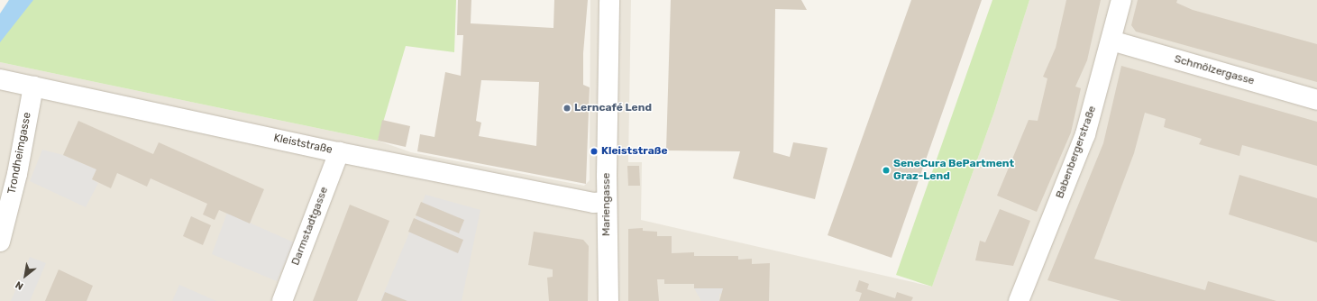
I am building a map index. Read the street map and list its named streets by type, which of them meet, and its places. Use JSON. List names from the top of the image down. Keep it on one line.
{"streets":{"street":["Schmölzergasse","Kleiststraße","Babenbergerstraße","Trondheimgasse","Mariengasse","Darmstadtgasse"]},"crossings":[["Schmölzergasse","Babenbergerstraße"],["Kleiststraße","Trondheimgasse"],["Kleiststraße","Mariengasse"],["Kleiststraße","Darmstadtgasse"]],"places":["Lerncafé Lend","Kleiststraße","SeneCura BePartment Graz-Lend"],"north":"bottom left"}
